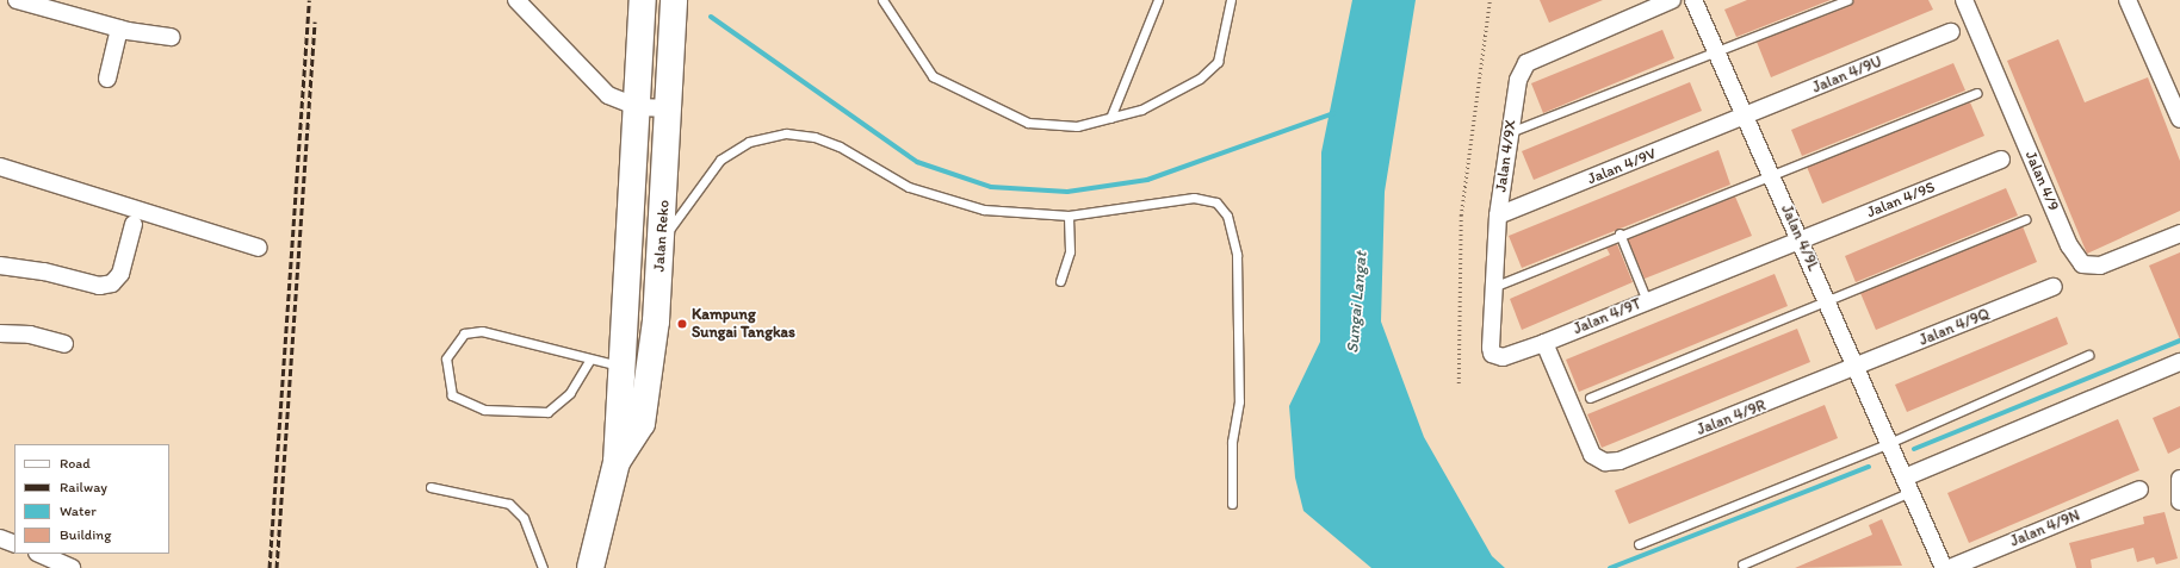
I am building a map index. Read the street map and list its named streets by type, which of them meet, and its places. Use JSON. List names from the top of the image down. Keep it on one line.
{"streets":{"main road":["Jalan Reko"],"street":["Jalan 4/9U","Jalan 4/9X","Jalan 4/9V","Jalan 4/9","Jalan 4/9S","Jalan 4/9L","Jalan 4/9T","Jalan 4/9Q","Jalan 4/9R","Jalan 4/9N"]},"crossings":[["Jalan 4/9U","Jalan 4/9V"],["Jalan 4/9U","Jalan 4/9L"],["Jalan 4/9X","Jalan 4/9V"],["Jalan 4/9X","Jalan 4/9T"],["Jalan 4/9X","Jalan 4/9R"],["Jalan 4/9V","Jalan 4/9L"],["Jalan 4/9S","Jalan 4/9L"],["Jalan 4/9S","Jalan 4/9T"],["Jalan 4/9L","Jalan 4/9T"],["Jalan 4/9L","Jalan 4/9Q"],["Jalan 4/9L","Jalan 4/9R"],["Jalan 4/9T","Jalan 4/9R"],["Jalan 4/9Q","Jalan 4/9R"]],"water":["Sungai Langat"],"places":["Kampung Sungai Tangkas"],"legend":["Road","Railway","Water","Building"]}
